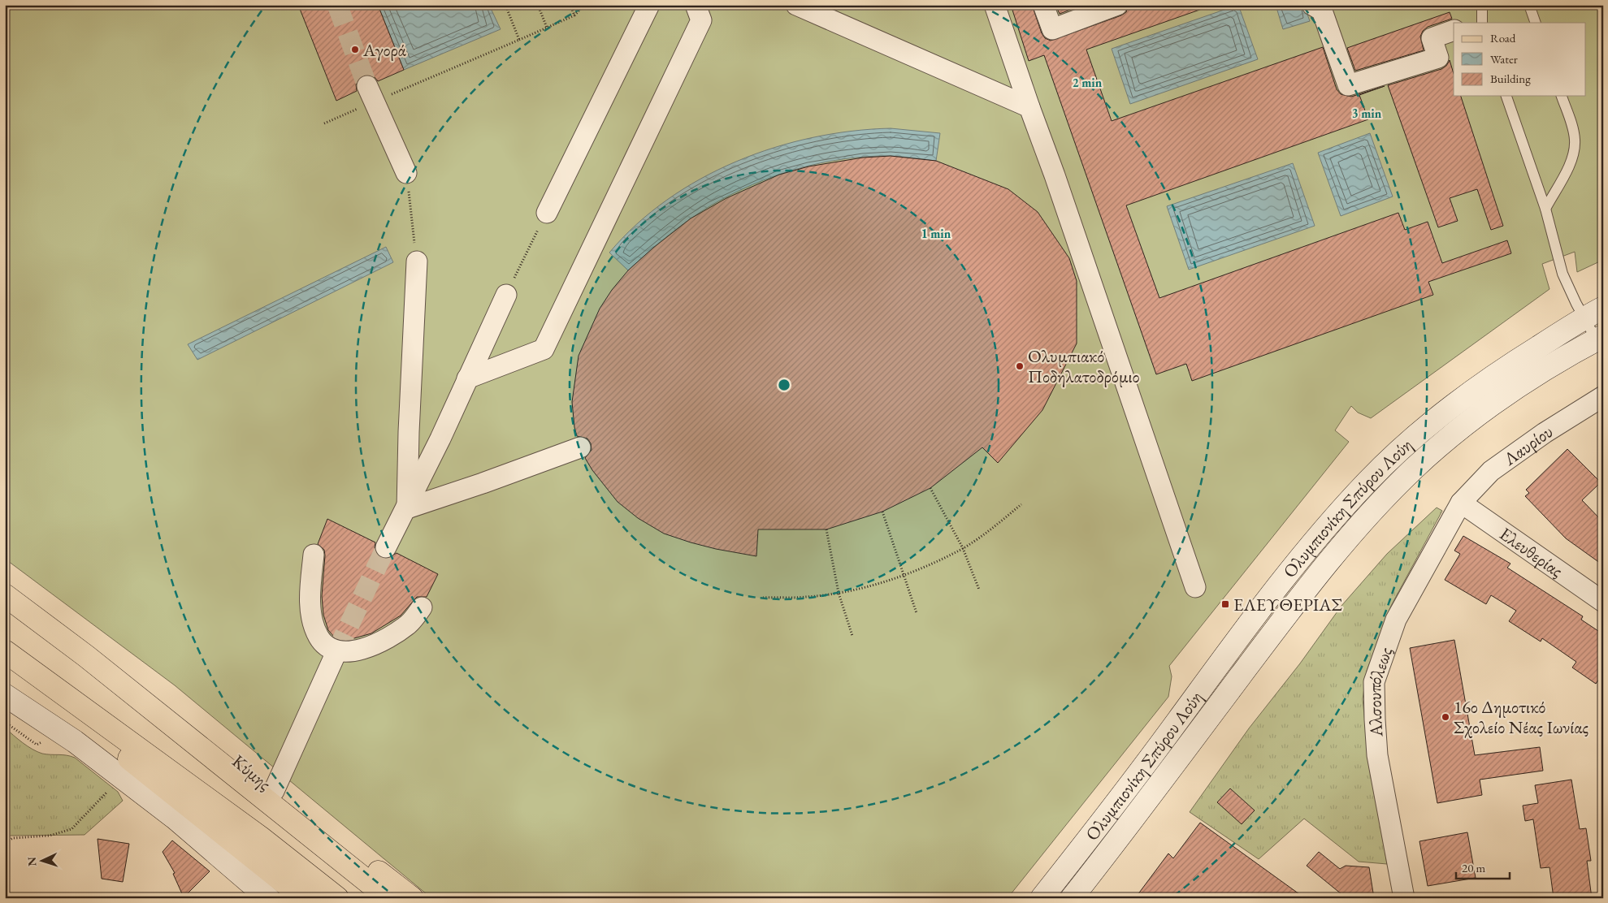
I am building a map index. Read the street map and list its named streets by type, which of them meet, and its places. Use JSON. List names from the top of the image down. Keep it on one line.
{"streets":{"main road":["Ολυμπιονίκη Σπύρου Λούη","Κύμης"],"street":["Λαυρίου","Ελευθερίας","Αλσουπόλεως"]},"crossings":[["Λαυρίου","Ελευθερίας"],["Λαυρίου","Αλσουπόλεως"],["Ελευθερίας","Αλσουπόλεως"]],"places":{"other":["Αγορά","Ολυμπιακό Ποδηλατοδρόμιο","16ο Δημοτικό Σχολείο Νέας Ιωνίας"],"transit":["ΕΛΕΥΘΕΡΙΑΣ"]},"legend":["Road","Water","Building"],"scale_bar":"20 m","north":"left","rings":["2 min","3 min","1 min"]}
